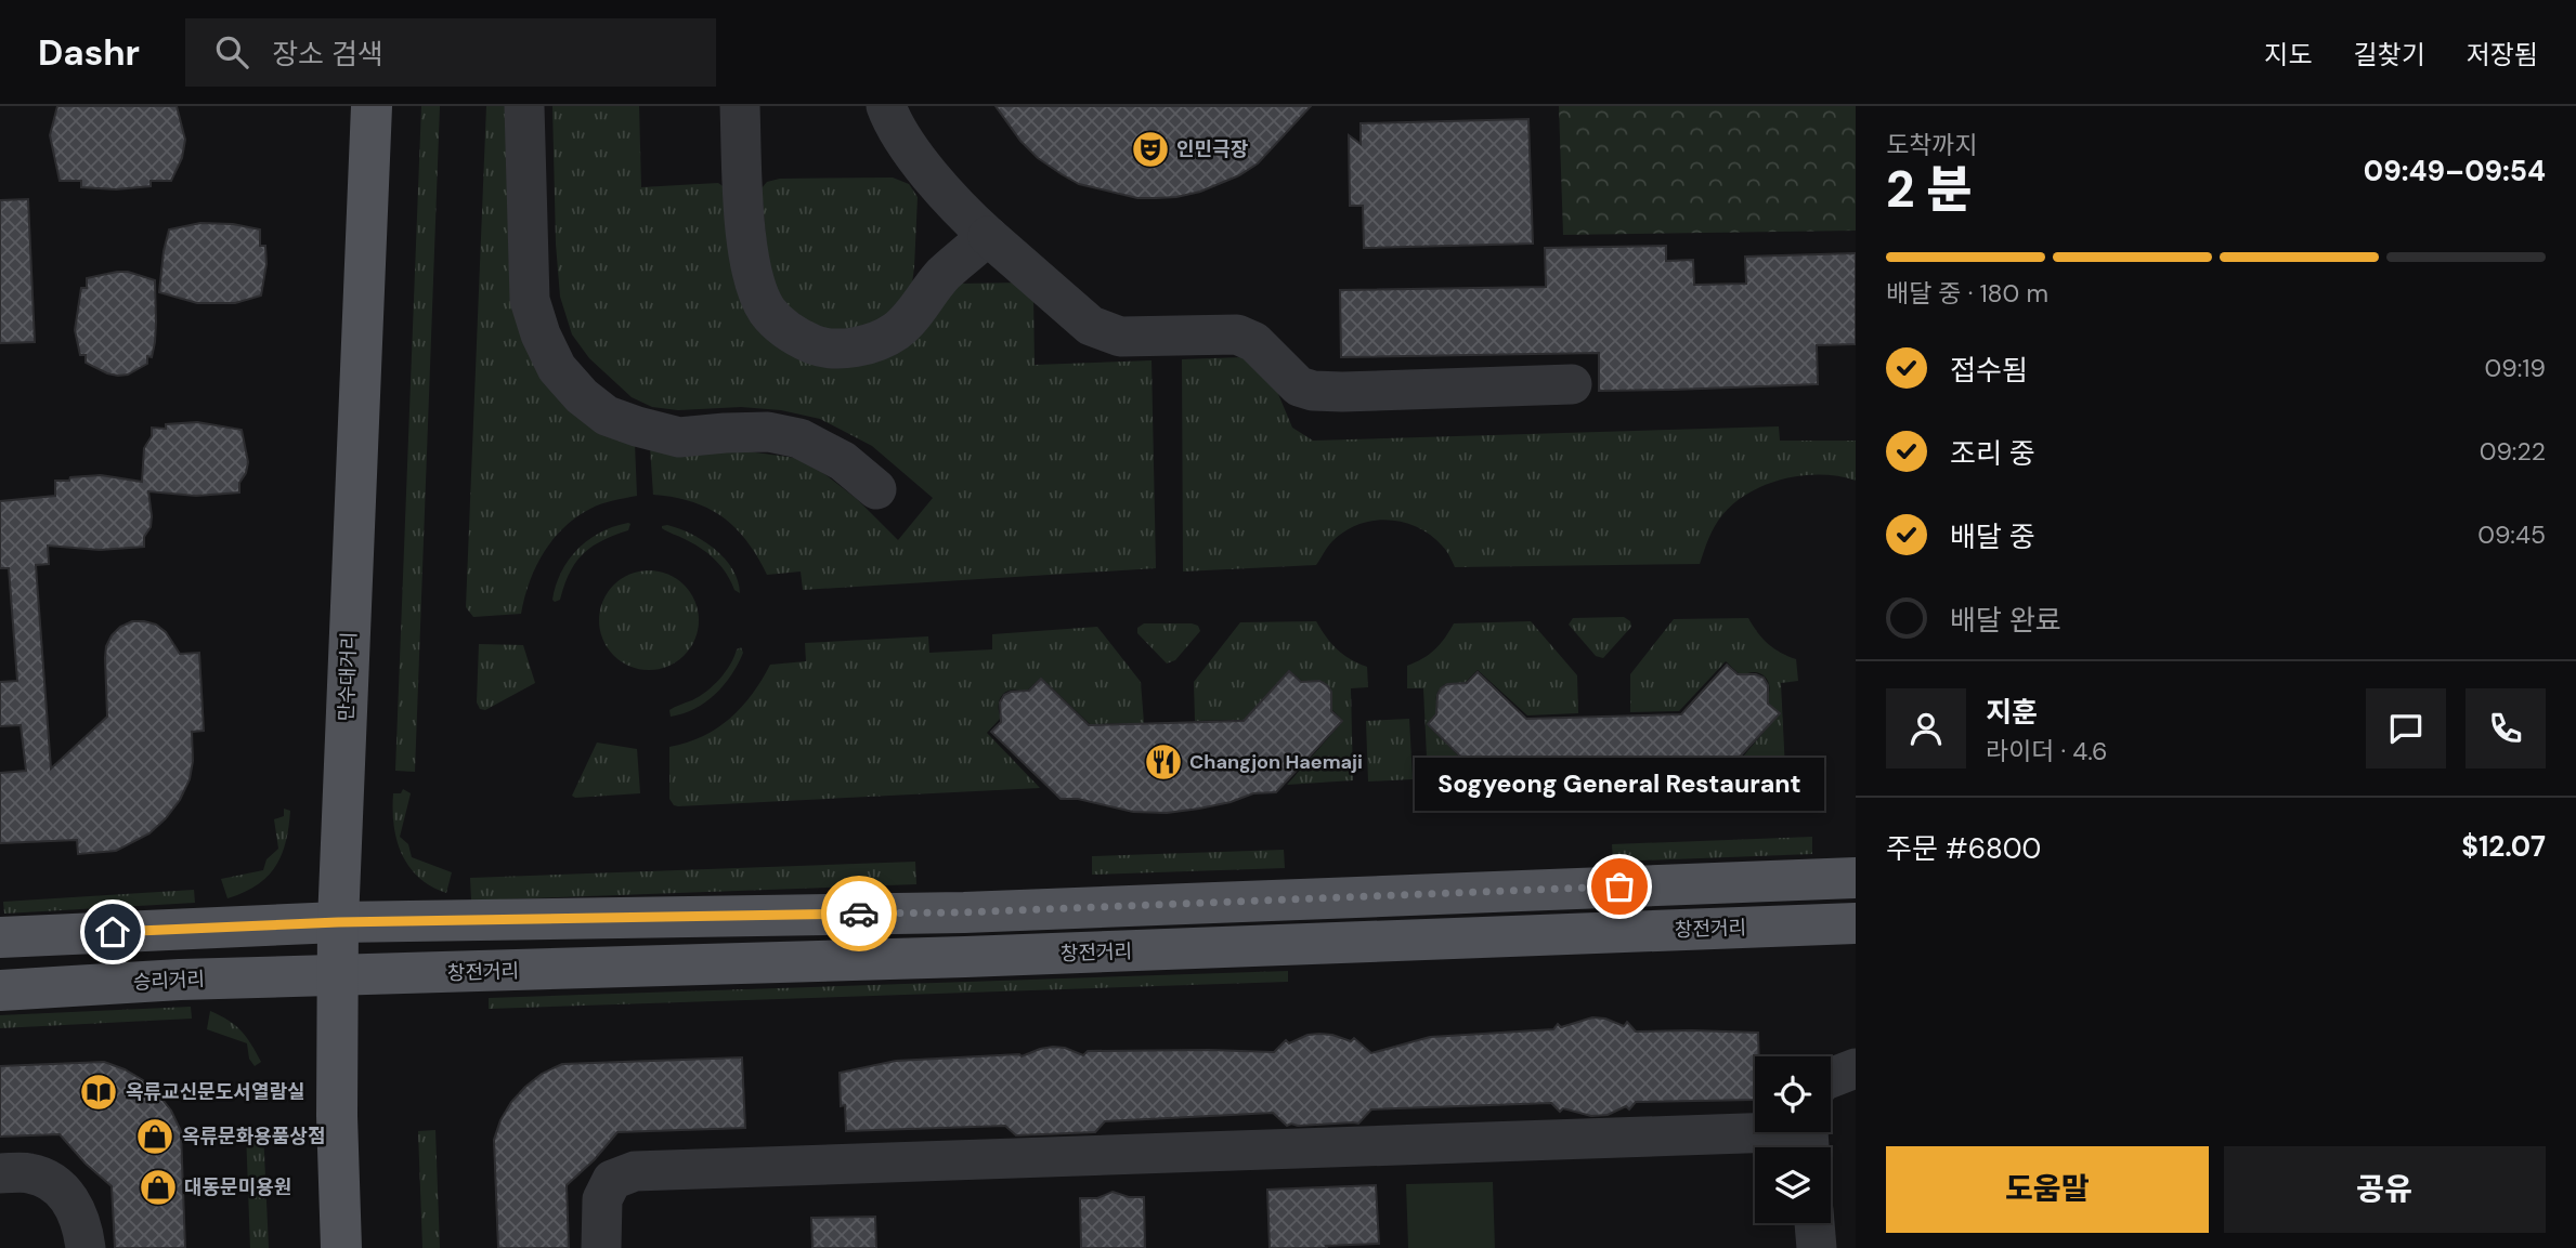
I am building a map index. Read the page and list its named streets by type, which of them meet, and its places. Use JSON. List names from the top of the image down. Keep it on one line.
{"streets":{"main road":["만수대거리","창전거리","승리거리"]},"crossings":[["만수대거리","창전거리"],["만수대거리","승리거리"],["창전거리","승리거리"]],"places":{"theatre":["인민극장"],"restaurant":["Changjon Haemaji"],"other":["Sogyeong General Restaurant"],"library":["옥류교신문도서열람실"],"shop":["옥류문화용품상점","대동문미용원"]},"page":{"header":"Dashr","search":"장소 검색","nav":["지도","길찾기","저장됨"],"heading":["2 분","도착까지","09:49–09:54"],"panel":["지훈","라이더 · 4.6","주문 #6800","$12.07"],"bar":"배달 중 · 180 m","list":[["접수됨","09:19"],["조리 중","09:22"],["배달 중","09:45"],"배달 완료"],"bubble":"Sogyeong General Restaurant","buttons":["도움말","공유"]}}
